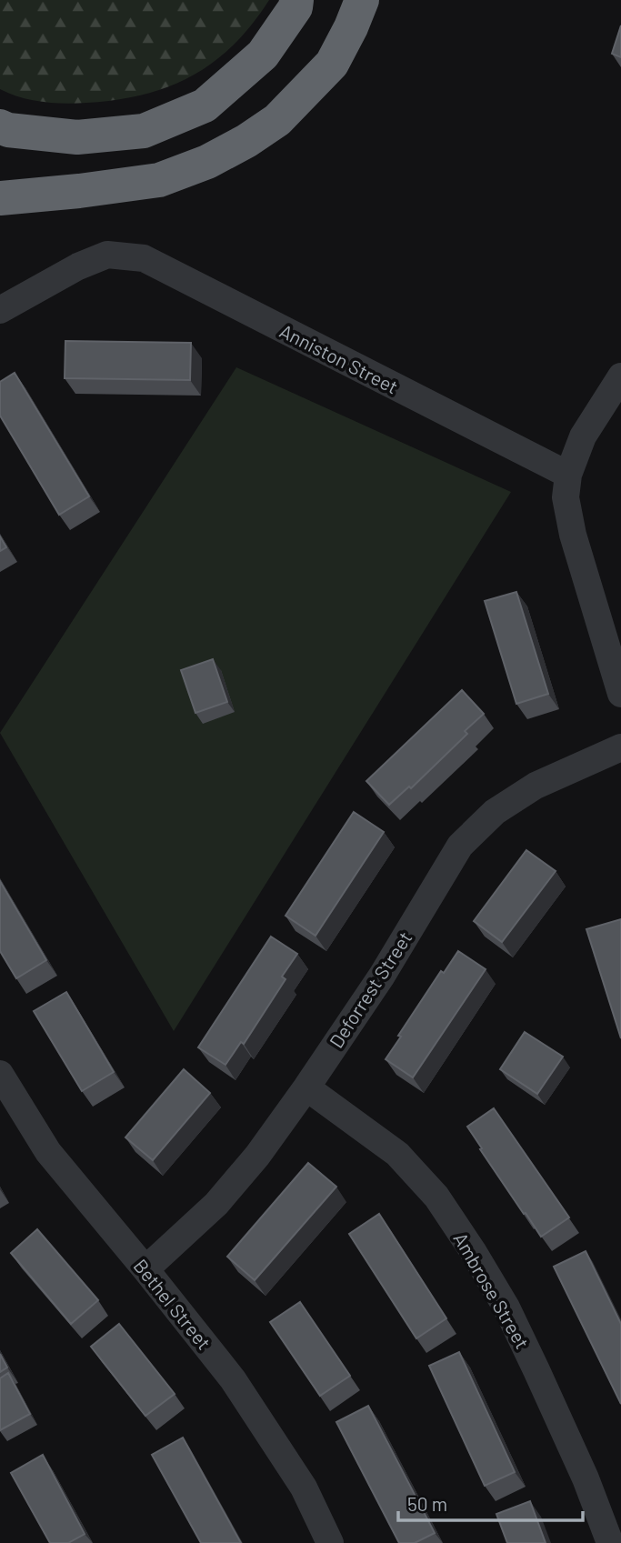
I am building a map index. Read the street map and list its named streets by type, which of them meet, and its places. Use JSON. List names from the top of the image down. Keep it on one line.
{"streets":{"street":["Anniston Street","Deforrest Street","Ambrose Street","Bethel Street"]},"crossings":[["Deforrest Street","Ambrose Street"],["Deforrest Street","Bethel Street"]],"scale_bar":"50 m"}
